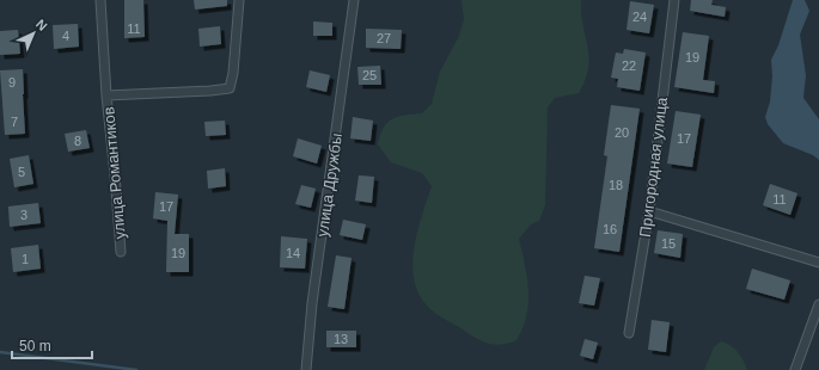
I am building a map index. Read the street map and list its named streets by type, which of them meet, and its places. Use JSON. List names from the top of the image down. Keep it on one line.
{"streets":{"street":["Пригородная улица","улица Романтиков","улица Дружбы"]},"house_numbers":["24","11","4","27","19","22","25","9","7","20","17","8","5","18","11","17","3","16","15","19","14","1","13"],"scale_bar":"50 m","north":"top right"}
